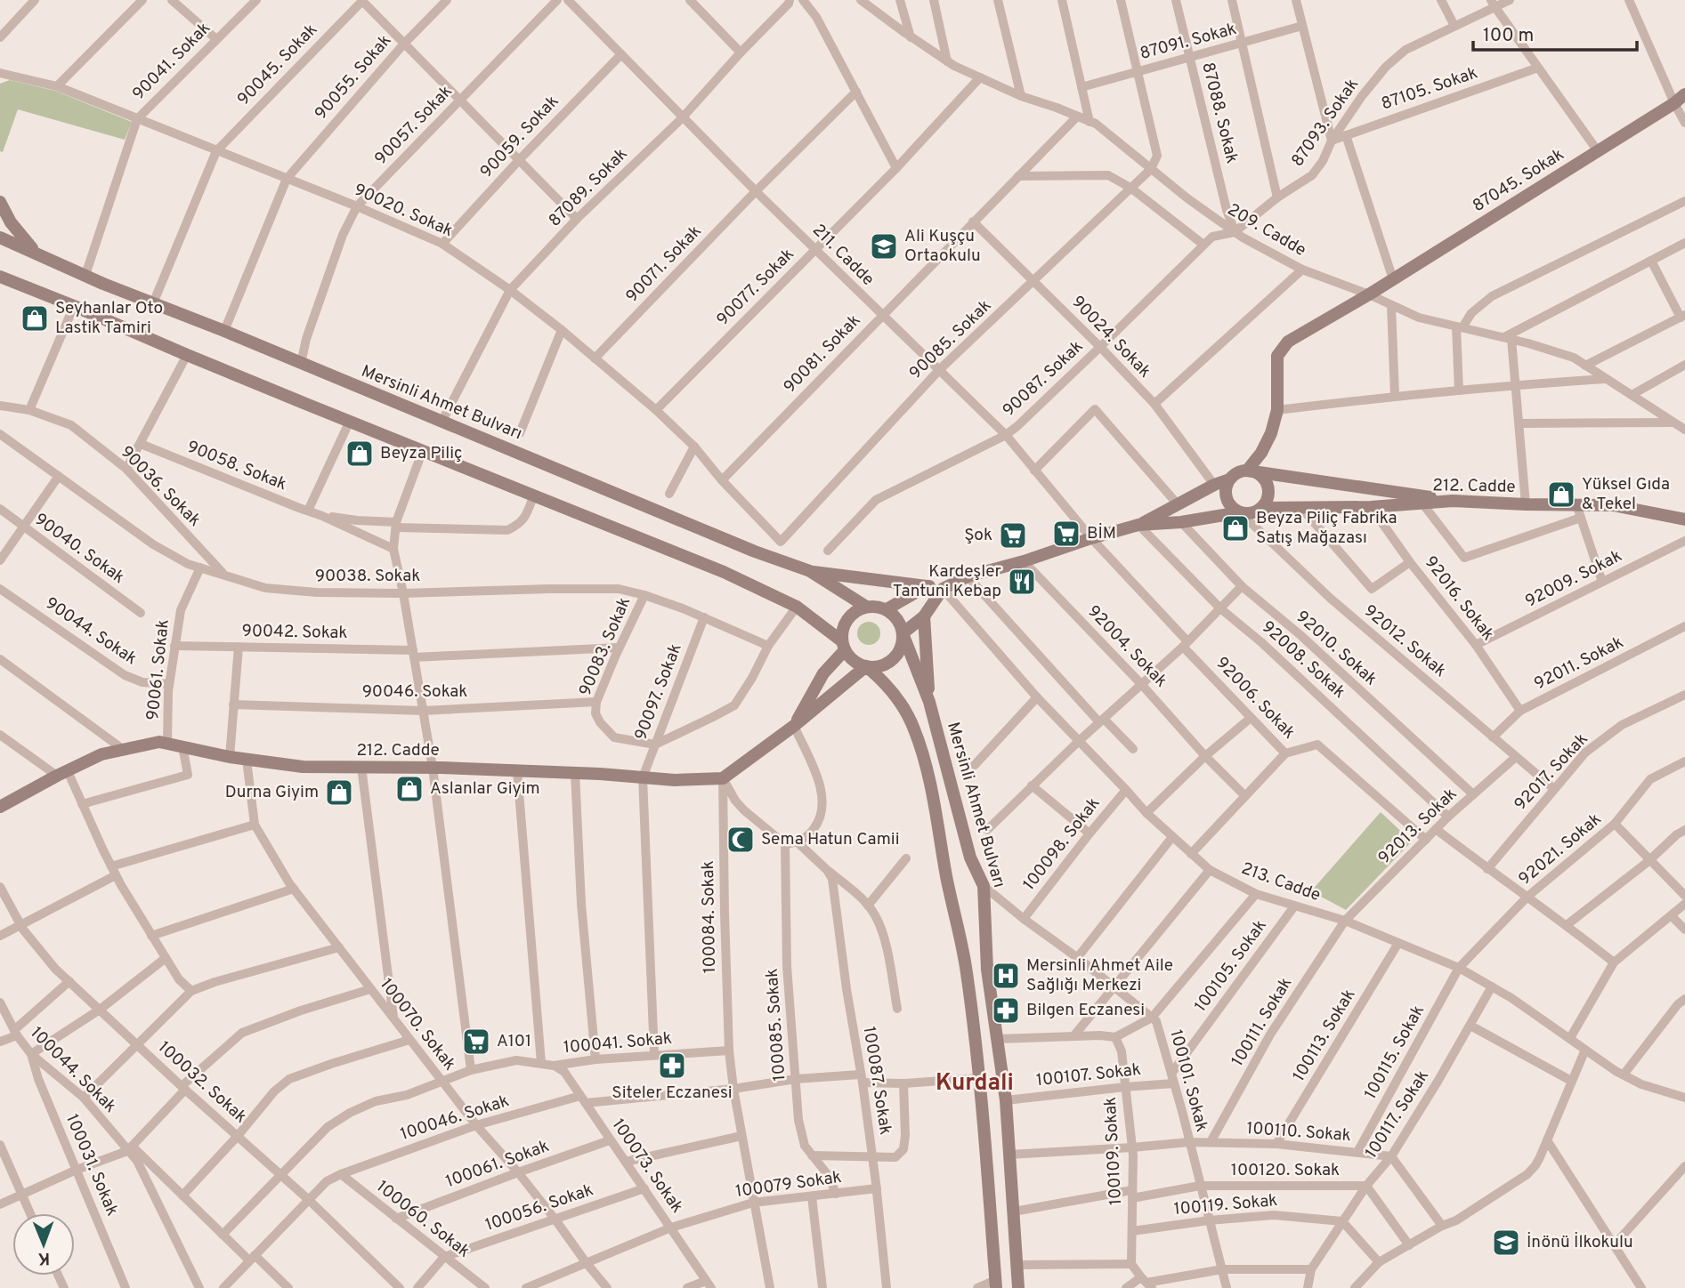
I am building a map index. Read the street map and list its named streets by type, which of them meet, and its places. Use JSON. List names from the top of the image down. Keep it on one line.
{"streets":{"main road":["87045. Sokak","Mersinli Ahmet Bulvarı","212. Cadde"],"street":["87091. Sokak","90041. Sokak","90045. Sokak","90055. Sokak","87105. Sokak","87088. Sokak","87093. Sokak","90057. Sokak","90059. Sokak","87089. Sokak","90020. Sokak","209. Cadde","211. Cadde","90071. Sokak","90077. Sokak","90024. Sokak","90085. Sokak","90081. Sokak","90087. Sokak","90058. Sokak","90036. Sokak","90040. Sokak","90038. Sokak","92009. Sokak","92016. Sokak","90044. Sokak","90042. Sokak","92012. Sokak","90083. Sokak","92004. Sokak","92010. Sokak","92008. Sokak","92011. Sokak","90061. Sokak","90046. Sokak","90097. Sokak","92006. Sokak","92017. Sokak","92013. Sokak","100098. Sokak","92021. Sokak","213. Cadde","100084. Sokak","100105. Sokak","100111. Sokak","100070. Sokak","100085. Sokak","100113. Sokak","100041. Sokak","100115. Sokak","100044. Sokak","100107. Sokak","100087. Sokak","100101. Sokak","100032. Sokak","100117. Sokak","100046. Sokak","100110. Sokak","100109. Sokak","100061. Sokak","100031. Sokak","100073. Sokak","100120. Sokak","100079 Sokak","100119. Sokak","100056. Sokak","100060. Sokak"]},"crossings":[["87091. Sokak","87088. Sokak"],["90041. Sokak","90020. Sokak"],["90045. Sokak","90020. Sokak"],["90055. Sokak","90020. Sokak"],["90055. Sokak","Mersinli Ahmet Bulvarı"],["87105. Sokak","87093. Sokak"],["87088. Sokak","87093. Sokak"],["87088. Sokak","209. Cadde"],["87088. Sokak","90087. Sokak"],["87093. Sokak","209. Cadde"],["87093. Sokak","90087. Sokak"],["90057. Sokak","90020. Sokak"],["90057. Sokak","Mersinli Ahmet Bulvarı"],["90059. Sokak","90020. Sokak"],["90059. Sokak","211. Cadde"],["87045. Sokak","209. Cadde"],["87089. Sokak","90020. Sokak"],["87089. Sokak","211. Cadde"],["87089. Sokak","Mersinli Ahmet Bulvarı"],["90020. Sokak","90071. Sokak"],["90020. Sokak","90077. Sokak"],["90020. Sokak","90085. Sokak"],["90020. Sokak","90081. Sokak"],["209. Cadde","90077. Sokak"],["209. Cadde","90085. Sokak"],["209. Cadde","90081. Sokak"],["209. Cadde","90087. Sokak"],["211. Cadde","90071. Sokak"],["211. Cadde","90077. Sokak"],["211. Cadde","90085. Sokak"],["211. Cadde","90081. Sokak"],["211. Cadde","90087. Sokak"],["211. Cadde","92006. Sokak"],["90024. Sokak","90085. Sokak"],["90024. Sokak","90081. Sokak"],["90024. Sokak","90087. Sokak"],["Mersinli Ahmet Bulvarı","100107. Sokak"],["Mersinli Ahmet Bulvarı","100101. Sokak"],["Mersinli Ahmet Bulvarı","100110. Sokak"],["Mersinli Ahmet Bulvarı","100120. Sokak"],["90036. Sokak","90038. Sokak"],["212. Cadde","92016. Sokak"],["212. Cadde","92012. Sokak"],["212. Cadde","90061. Sokak"],["212. Cadde","90097. Sokak"],["212. Cadde","100084. Sokak"],["212. Cadde","100070. Sokak"],["90038. Sokak","90083. Sokak"],["90038. Sokak","90061. Sokak"],["90038. Sokak","90097. Sokak"],["92009. Sokak","92016. Sokak"],["92016. Sokak","92011. Sokak"],["90044. Sokak","90061. Sokak"],["90042. Sokak","90083. Sokak"],["90042. Sokak","90061. Sokak"],["92012. Sokak","92011. Sokak"],["92012. Sokak","92017. Sokak"],["92012. Sokak","92013. Sokak"],["90083. Sokak","90046. Sokak"],["90083. Sokak","90097. Sokak"],["92010. Sokak","92013. Sokak"],["92008. Sokak","92013. Sokak"],["92006. Sokak","92013. Sokak"],["92013. Sokak","213. Cadde"],["92013. Sokak","100111. Sokak"],["100098. Sokak","213. Cadde"],["100098. Sokak","100101. Sokak"],["92021. Sokak","213. Cadde"],["92021. Sokak","100115. Sokak"],["213. Cadde","100105. Sokak"],["213. Cadde","100111. Sokak"],["213. Cadde","100113. Sokak"],["213. Cadde","100115. Sokak"],["213. Cadde","100117. Sokak"],["100084. Sokak","100041. Sokak"],["100084. Sokak","100046. Sokak"],["100084. Sokak","100079 Sokak"],["100105. Sokak","100101. Sokak"],["100111. Sokak","100110. Sokak"],["100070. Sokak","100041. Sokak"],["100070. Sokak","100046. Sokak"],["100070. Sokak","100061. Sokak"],["100070. Sokak","100079 Sokak"],["100070. Sokak","100056. Sokak"],["100085. Sokak","100046. Sokak"],["100085. Sokak","100079 Sokak"],["100113. Sokak","100110. Sokak"],["100041. Sokak","100032. Sokak"],["100041. Sokak","100073. Sokak"],["100115. Sokak","100110. Sokak"],["100044. Sokak","100031. Sokak"],["100107. Sokak","100101. Sokak"],["100107. Sokak","100109. Sokak"],["100087. Sokak","100046. Sokak"],["100087. Sokak","100079 Sokak"],["100101. Sokak","100110. Sokak"],["100101. Sokak","100120. Sokak"],["100101. Sokak","100119. Sokak"],["100032. Sokak","100046. Sokak"],["100117. Sokak","100110. Sokak"],["100117. Sokak","100120. Sokak"],["100117. Sokak","100119. Sokak"],["100046. Sokak","100073. Sokak"],["100046. Sokak","100060. Sokak"],["100110. Sokak","100109. Sokak"],["100109. Sokak","100120. Sokak"],["100109. Sokak","100119. Sokak"],["100061. Sokak","100073. Sokak"],["100061. Sokak","100060. Sokak"],["100073. Sokak","100079 Sokak"],["100073. Sokak","100056. Sokak"],["100056. Sokak","100060. Sokak"]],"districts":["Kurdali"],"places":{"school or university":["Ali Kuşçu Ortaokulu","İnönü İlkokulu"],"shop":["Seyhanlar Oto Lastik Tamiri","Beyza Piliç","Yüksel Gıda & Tekel","Beyza Piliç Fabrika Satış Mağazası","Aslanlar Giyim","Durna Giyim"],"supermarket":["BİM","Şok","A101"],"restaurant":["Kardeşler Tantuni Kebap"],"mosque":["Sema Hatun Camii"],"hospital":["Mersinli Ahmet Aile Sağlığı Merkezi"],"pharmacy":["Bilgen Eczanesi","Siteler Eczanesi"]},"scale_bar":"100 m","north":"bottom"}
